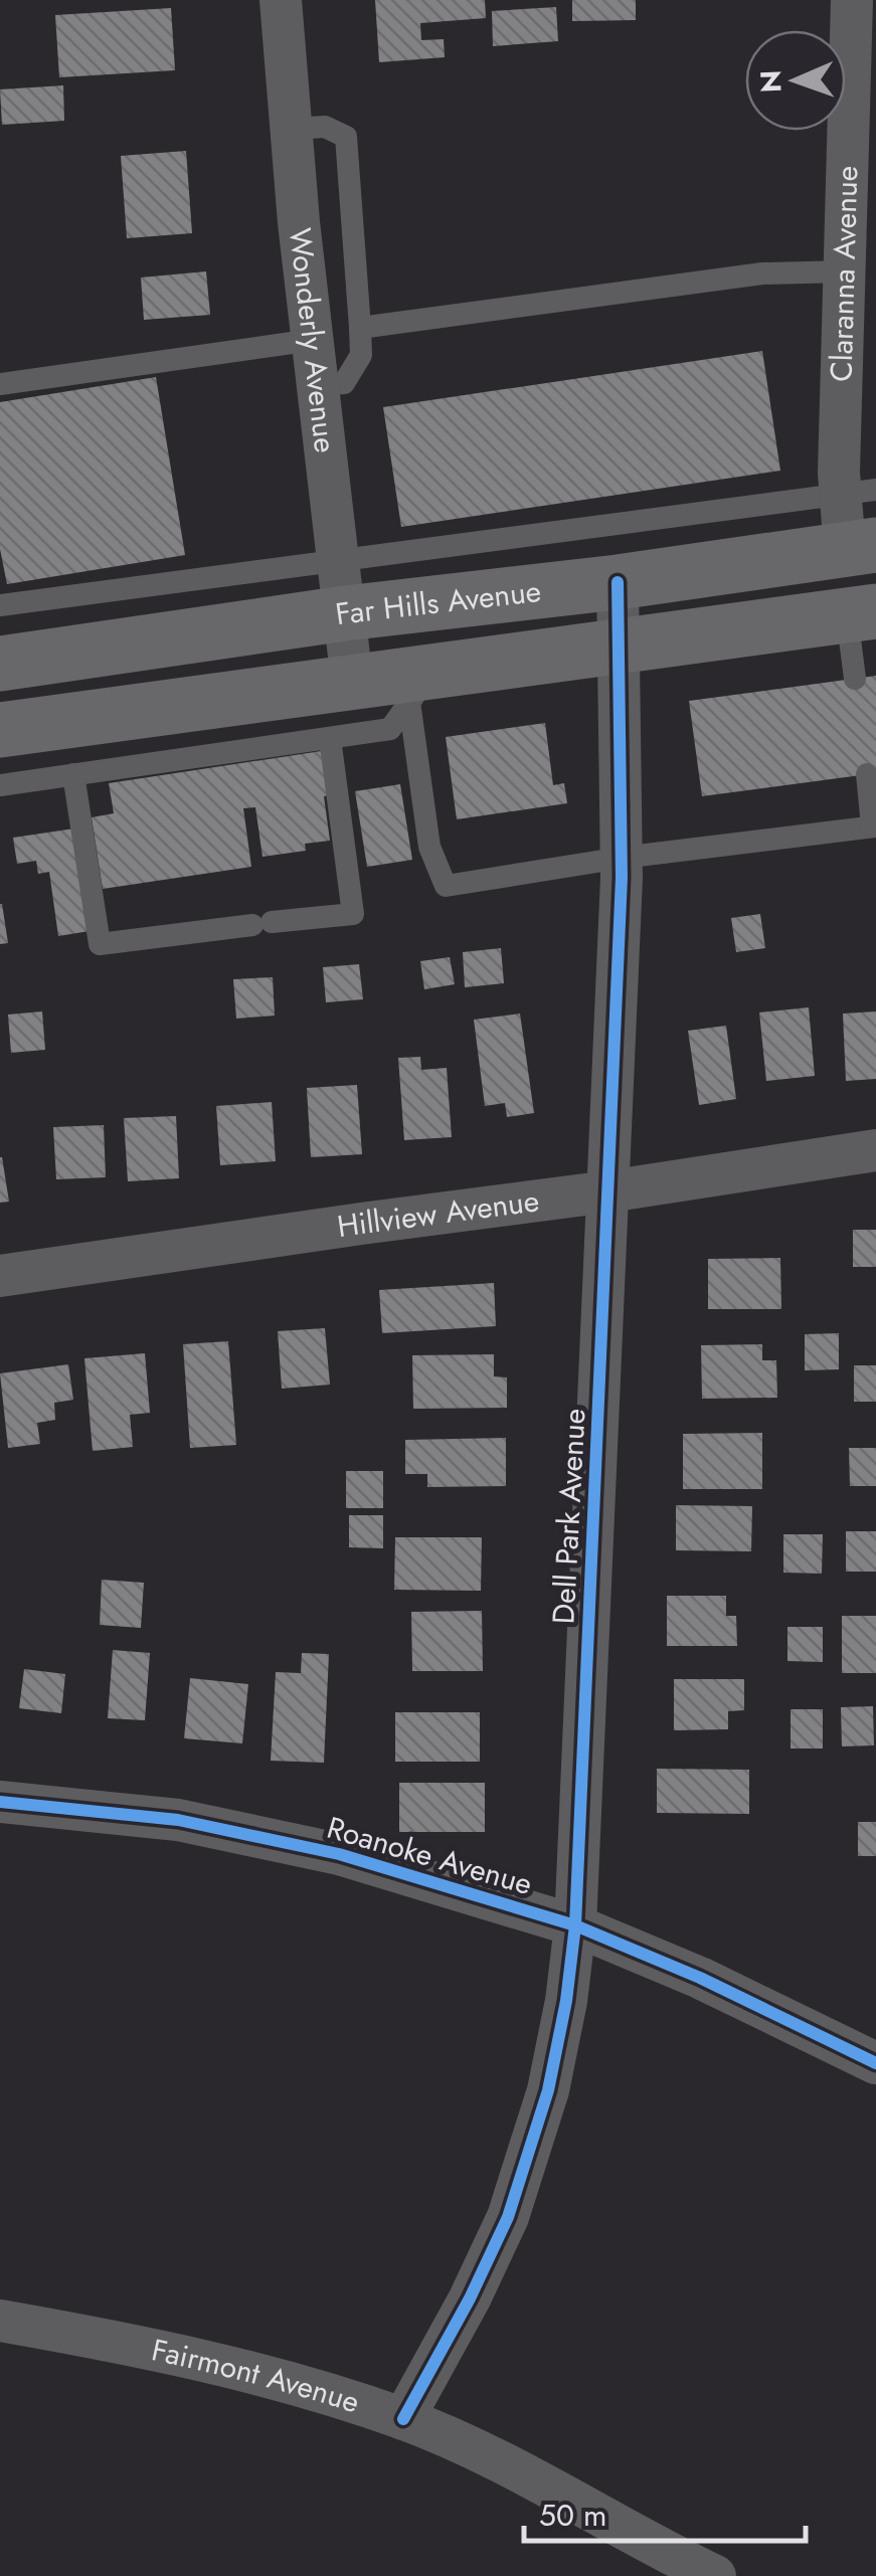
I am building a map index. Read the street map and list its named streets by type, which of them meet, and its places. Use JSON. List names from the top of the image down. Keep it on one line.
{"streets":{"main road":["Far Hills Avenue"],"street":["Claranna Avenue","Wonderly Avenue","Hillview Avenue","Dell Park Avenue","Roanoke Avenue","Fairmont Avenue"]},"crossings":[["Claranna Avenue","Far Hills Avenue"],["Wonderly Avenue","Far Hills Avenue"],["Far Hills Avenue","Dell Park Avenue"],["Hillview Avenue","Dell Park Avenue"],["Dell Park Avenue","Roanoke Avenue"],["Dell Park Avenue","Fairmont Avenue"]],"scale_bar":"50 m","north":"left"}
